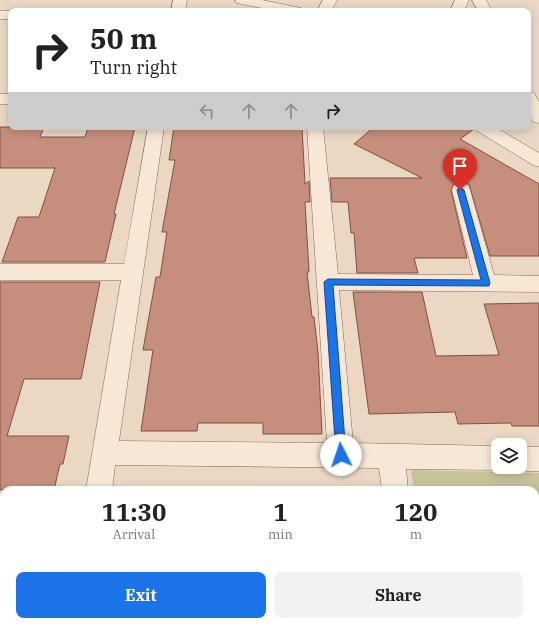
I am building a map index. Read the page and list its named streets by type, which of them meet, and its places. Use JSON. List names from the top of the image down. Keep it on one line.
{"page":{"turn":["50 m","Turn right"],"eta":["11:30","Arrival","1","min","120","m"],"buttons":["Exit","Share"]}}
